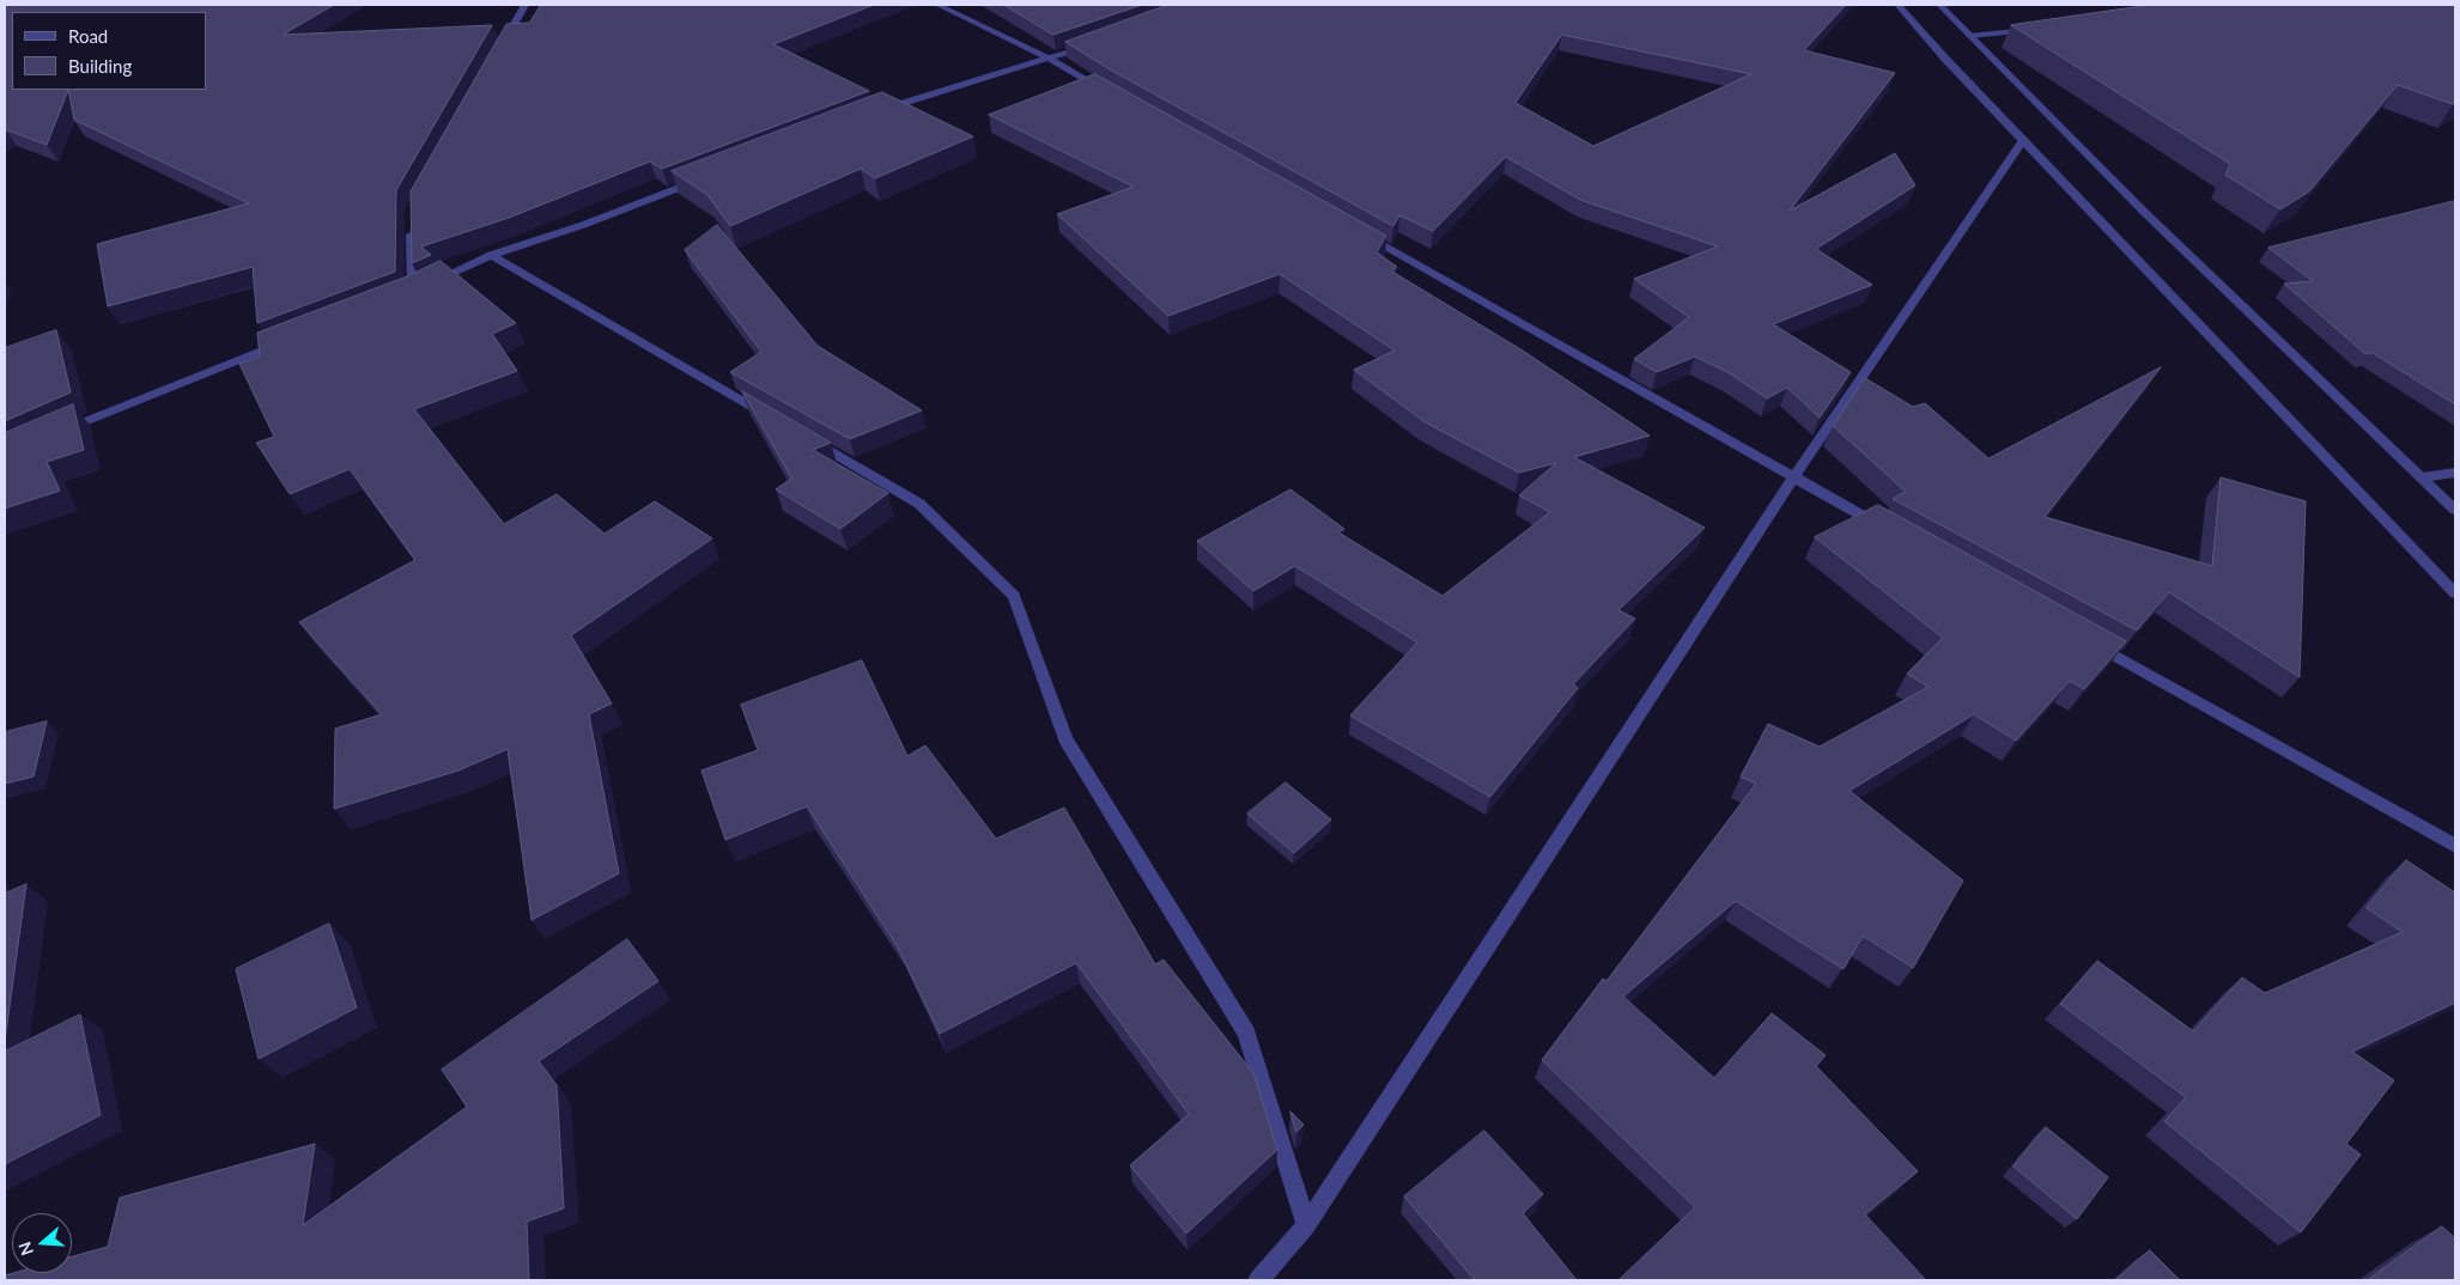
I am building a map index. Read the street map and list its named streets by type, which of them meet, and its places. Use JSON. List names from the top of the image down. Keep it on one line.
{"legend":["Road","Building"],"north":"left"}
